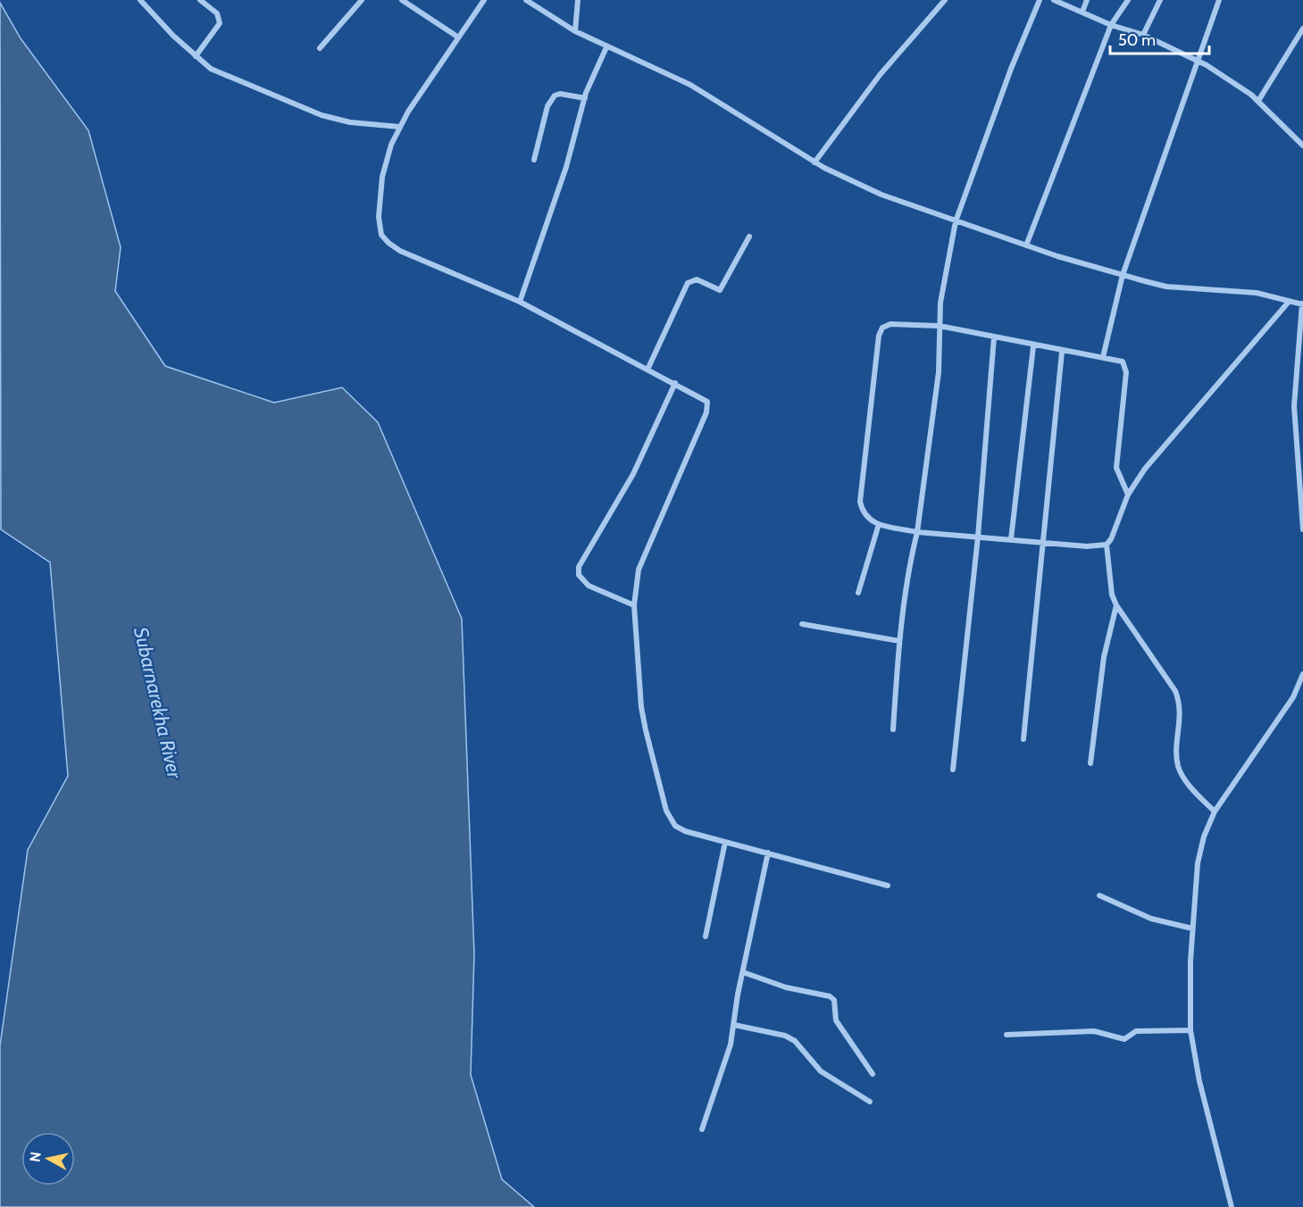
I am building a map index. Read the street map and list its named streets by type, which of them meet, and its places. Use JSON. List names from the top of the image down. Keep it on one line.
{"water":["Subarnarekha River"],"scale_bar":"50 m","north":"left"}
